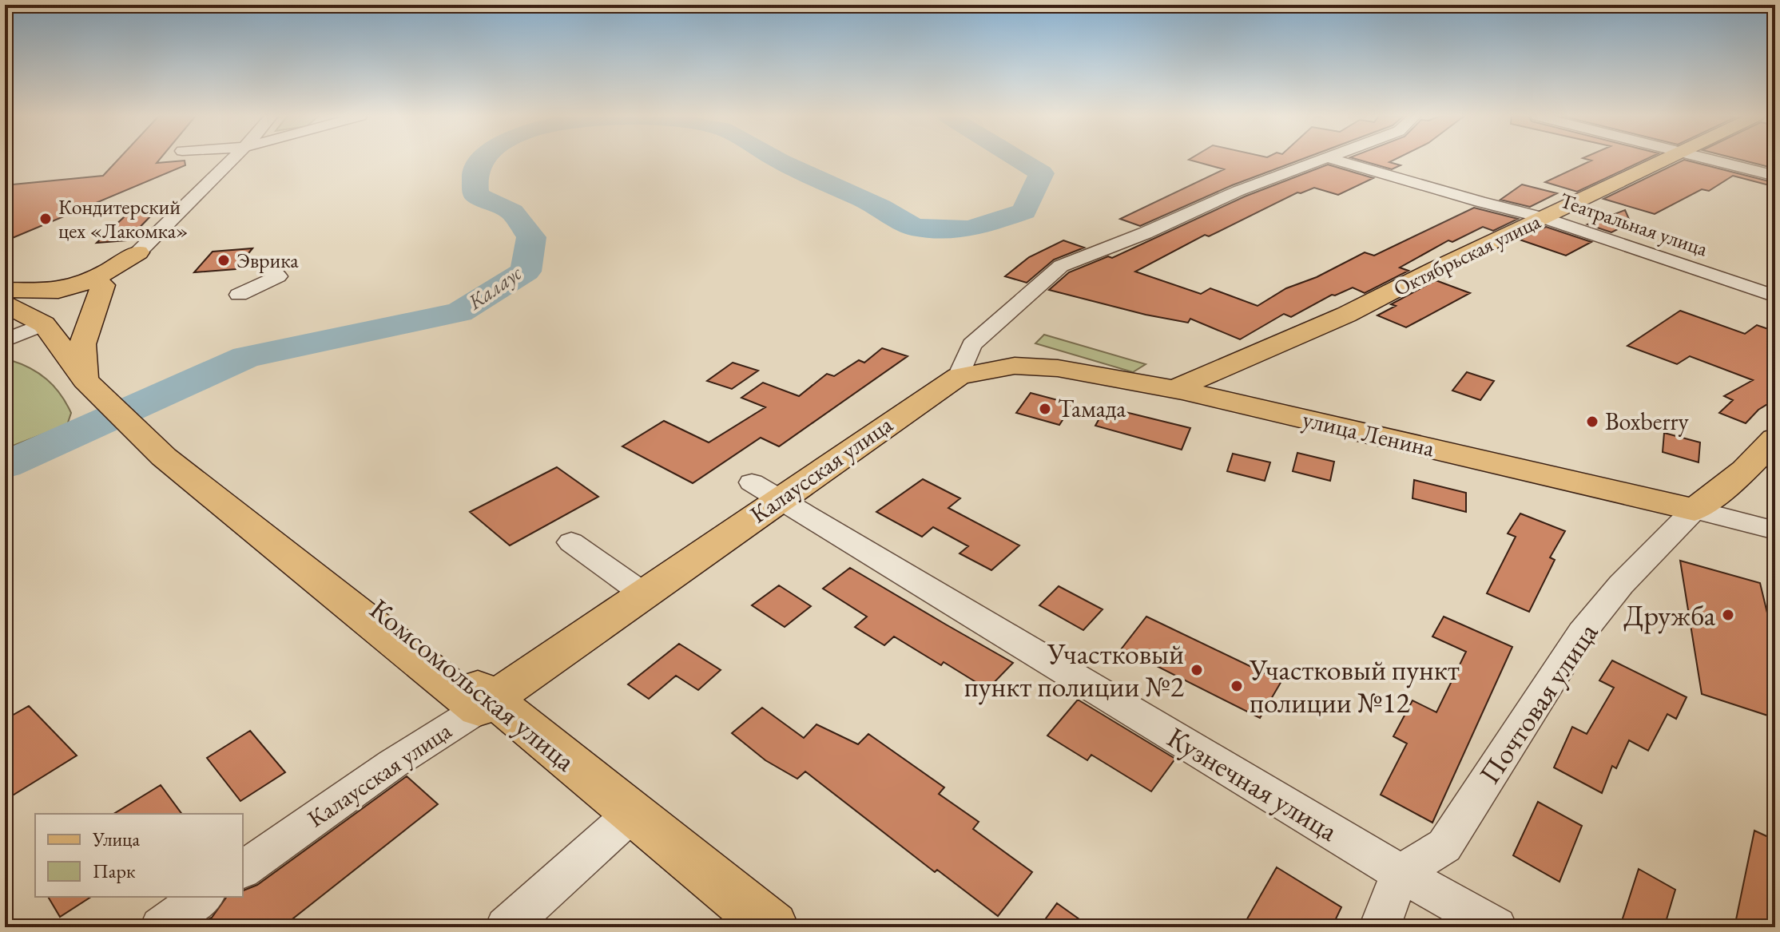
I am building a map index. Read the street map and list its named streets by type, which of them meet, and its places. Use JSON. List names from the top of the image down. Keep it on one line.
{"streets":{"main road":["Октябрьская улица","улица Ленина","Калаусская улица","Комсомольская улица","Почтовая улица"],"street":["Театральная улица","Кузнечная улица"]},"crossings":[["Театральная улица","Октябрьская улица"],["Октябрьская улица","улица Ленина"],["улица Ленина","Калаусская улица"],["улица Ленина","Почтовая улица"],["Калаусская улица","Комсомольская улица"],["Калаусская улица","Кузнечная улица"],["Почтовая улица","Кузнечная улица"]],"water":["Калаус"],"places":["Кондитерский цех «Лакомка»","Эврика","Тамада","Boxberry","Дружба","Участковый пункт полиции №2","Участковый пункт полиции №12"],"legend":["Улица","Парк"]}
